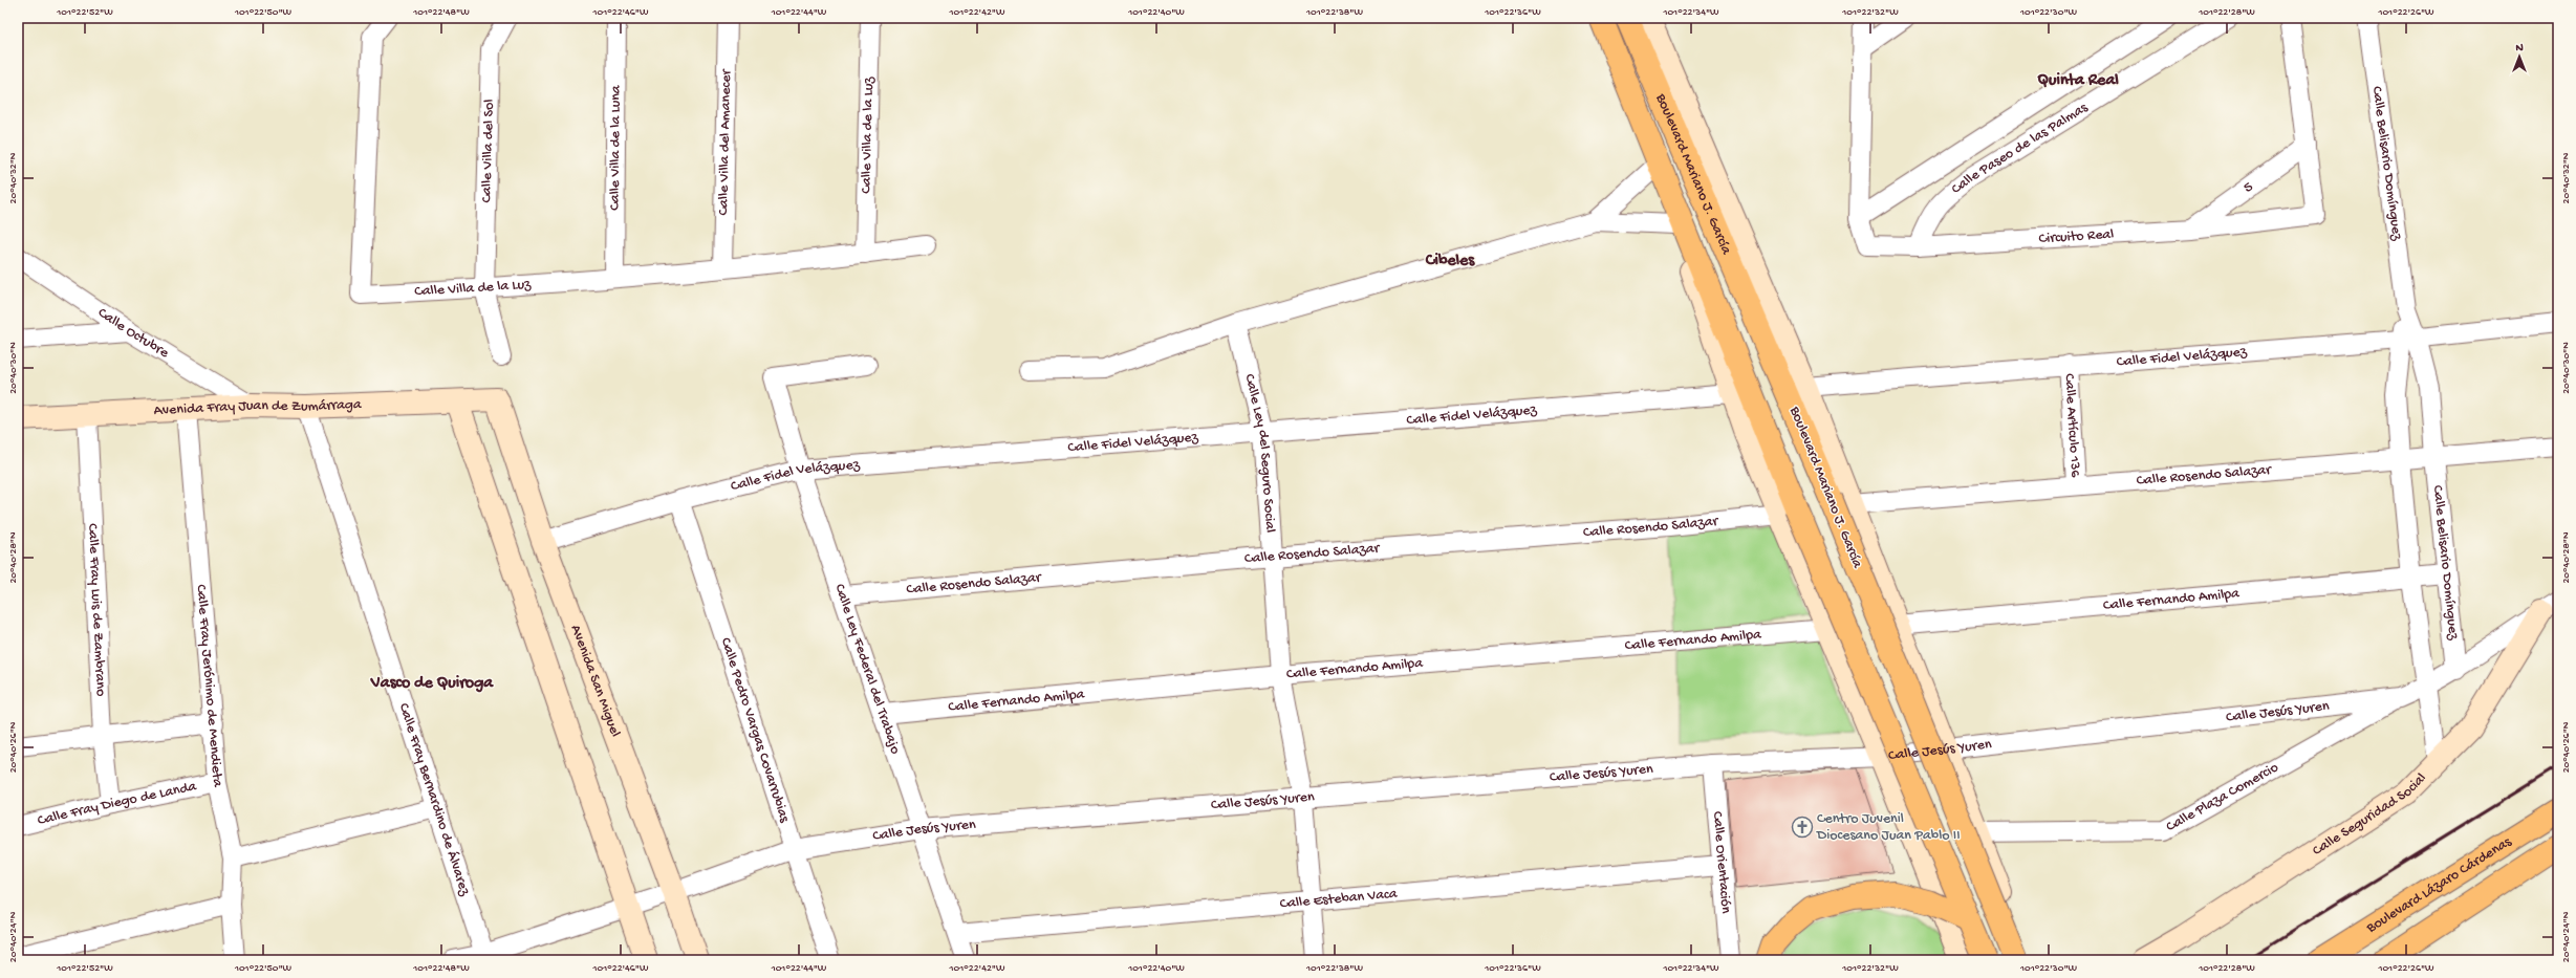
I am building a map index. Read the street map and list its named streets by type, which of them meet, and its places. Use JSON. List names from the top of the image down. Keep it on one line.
{"streets":{"main road":["Boulevard Mariano J. García","Boulevard Lázaro Cárdenas"],"street":["Calle Villa de la Luz","Calle Villa del Amanecer","Calle Villa de la Luna","Calle Paseo de las Palmas","Calle Villa del Sol","Calle Belisario Domínguez","5","Circuito Real","Calle Octubre","Calle Fidel Velázquez","Avenida Fray Juan de Zumárraga","Calle Artículo 136","Calle Ley del Seguro Social","Calle Rosendo Salazar","Calle Fernando Amilpa","Calle Fray Luis de Zambrano","Calle Ley Federal del Trabajo","Avenida San Miguel","Calle Fray Jerónimo de Mendieta","Calle Jesús Yuren","Calle Pedro Vargas Covarrubias","Calle Plaza Comercio","Calle Fray Bernardino de Álvarez","Calle Fray Diego de Landa","Calle Seguridad Social","Calle Orientación","Calle Esteban Vaca"]},"crossings":[["Calle Villa de la Luz","Calle Villa del Amanecer"],["Calle Villa de la Luz","Calle Villa de la Luna"],["Calle Villa de la Luz","Calle Villa del Sol"],["Calle Paseo de las Palmas","Circuito Real"],["Calle Belisario Domínguez","Calle Fidel Velázquez"],["Calle Belisario Domínguez","Calle Rosendo Salazar"],["Calle Belisario Domínguez","Calle Fernando Amilpa"],["Boulevard Mariano J. García","Calle Rosendo Salazar"],["5","Circuito Real"],["Calle Octubre","Avenida Fray Juan de Zumárraga"],["Calle Fidel Velázquez","Calle Artículo 136"],["Calle Fidel Velázquez","Calle Ley del Seguro Social"],["Calle Fidel Velázquez","Calle Ley Federal del Trabajo"],["Calle Fidel Velázquez","Avenida San Miguel"],["Calle Fidel Velázquez","Calle Pedro Vargas Covarrubias"],["Avenida Fray Juan de Zumárraga","Calle Fray Luis de Zambrano"],["Avenida Fray Juan de Zumárraga","Avenida San Miguel"],["Avenida Fray Juan de Zumárraga","Calle Fray Jerónimo de Mendieta"],["Avenida Fray Juan de Zumárraga","Calle Fray Bernardino de Álvarez"],["Calle Artículo 136","Calle Rosendo Salazar"],["Calle Ley del Seguro Social","Calle Rosendo Salazar"],["Calle Ley del Seguro Social","Calle Fernando Amilpa"],["Calle Ley del Seguro Social","Calle Jesús Yuren"],["Calle Ley del Seguro Social","Calle Esteban Vaca"],["Calle Rosendo Salazar","Calle Ley Federal del Trabajo"],["Calle Fernando Amilpa","Calle Ley Federal del Trabajo"],["Calle Fray Luis de Zambrano","Calle Fray Diego de Landa"],["Calle Ley Federal del Trabajo","Calle Jesús Yuren"],["Calle Ley Federal del Trabajo","Calle Esteban Vaca"],["Avenida San Miguel","Calle Jesús Yuren"],["Calle Fray Jerónimo de Mendieta","Calle Fray Diego de Landa"],["Calle Jesús Yuren","Calle Pedro Vargas Covarrubias"],["Calle Jesús Yuren","Calle Plaza Comercio"],["Calle Jesús Yuren","Calle Fray Bernardino de Álvarez"],["Calle Jesús Yuren","Calle Seguridad Social"],["Calle Jesús Yuren","Calle Orientación"],["Calle Orientación","Calle Esteban Vaca"]],"districts":["Quinta Real","Cibeles","Vasco de Quiroga"],"places":{"church":["Centro Juvenil Diocesano Juan Pablo II"]},"north":"top","coordinates":["101°22'52\"W","101°22'50\"W","101°22'48\"W","101°22'46\"W","101°22'44\"W","101°22'42\"W","101°22'40\"W","101°22'38\"W","101°22'36\"W","101°22'34\"W","101°22'32\"W","101°22'30\"W","101°22'28\"W","101°22'26\"W","20°40'32\"N","20°40'30\"N","20°40'28\"N","20°40'26\"N","20°40'24\"N"]}
